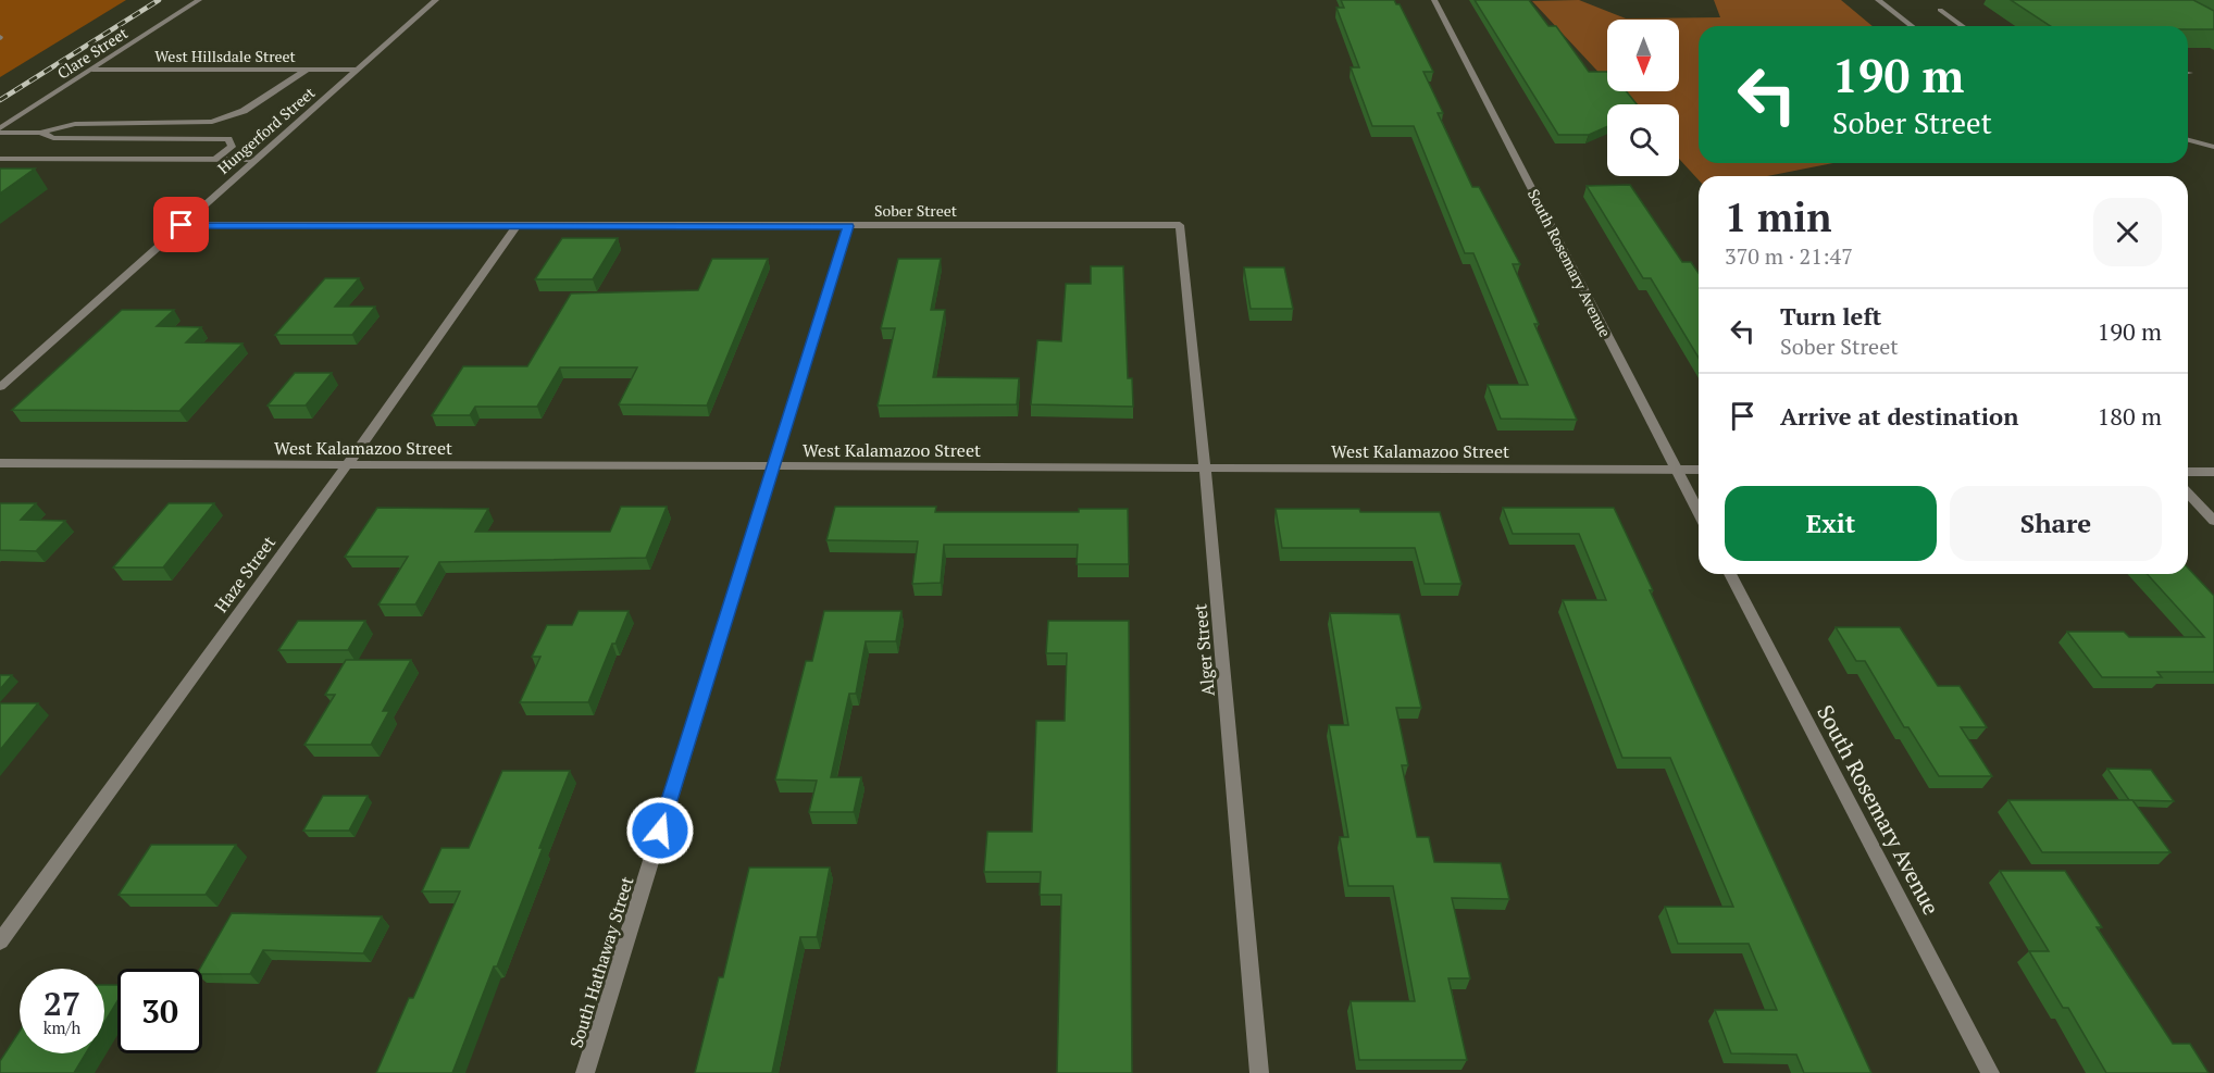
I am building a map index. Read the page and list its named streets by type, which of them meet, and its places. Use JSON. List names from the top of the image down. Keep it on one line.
{"streets":{"street":["Clare Street","West Hillsdale Street","Hungerford Street","Sober Street","South Rosemary Avenue","West Kalamazoo Street","Haze Street","Alger Street","South Hathaway Street"]},"crossings":[["Clare Street","West Hillsdale Street"],["West Hillsdale Street","Hungerford Street"],["Hungerford Street","Sober Street"],["Sober Street","Haze Street"],["Sober Street","Alger Street"],["Sober Street","South Hathaway Street"],["South Rosemary Avenue","West Kalamazoo Street"],["West Kalamazoo Street","Haze Street"],["West Kalamazoo Street","Alger Street"],["West Kalamazoo Street","South Hathaway Street"]],"north":"bottom","page":{"turn":["190 m","Sober Street"],"heading":["1 min","370 m · 21:47"],"list":[{"name":"Turn left","note":"Sober Street","value":"190 m"},{"name":"Arrive at destination","value":"180 m"}],"buttons":["Exit","Share"],"speed":"27 km/h","limit":"30"}}
